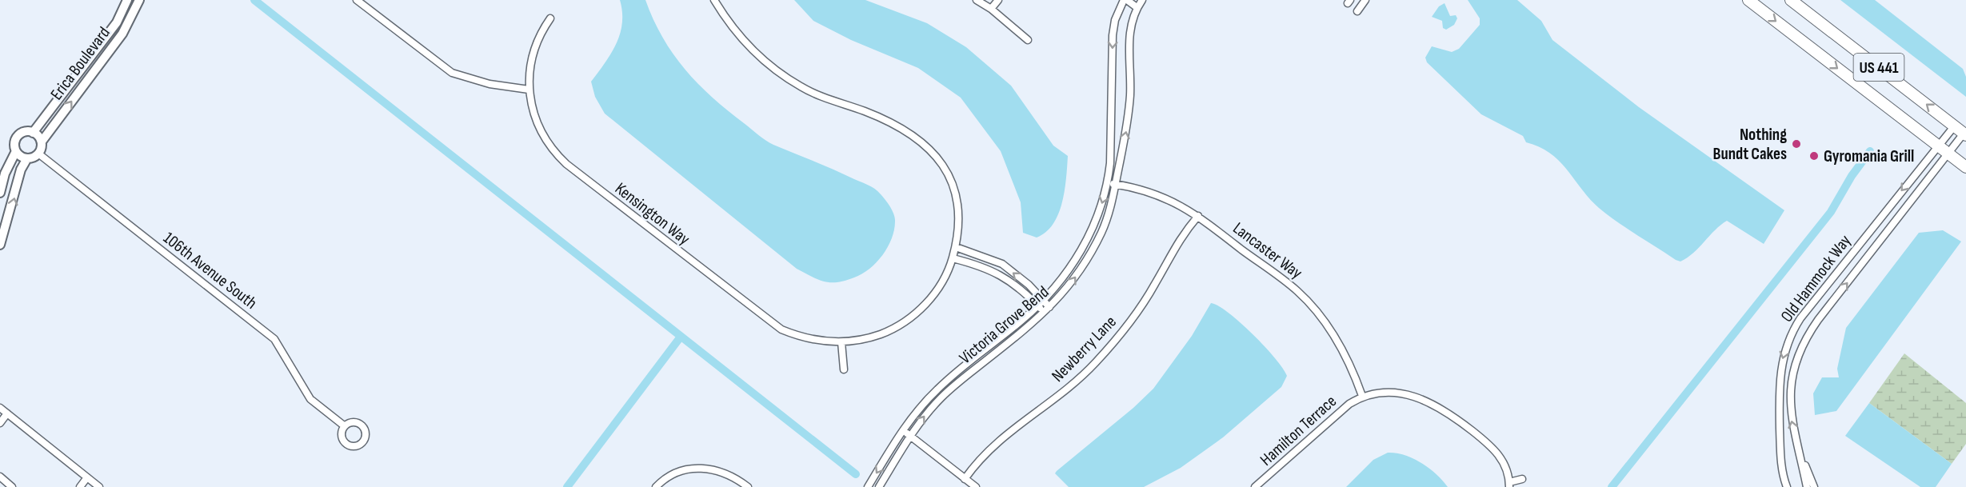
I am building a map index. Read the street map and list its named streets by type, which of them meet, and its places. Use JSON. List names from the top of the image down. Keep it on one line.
{"streets":{"main road":["US 441"],"street":["Erica Boulevard","Kensington Way","Lancaster Way","106th Avenue South","Old Hammock Way","Victoria Grove Bend","Newberry Lane","Hamilton Terrace"]},"crossings":[["Erica Boulevard","106th Avenue South"],["US 441","Old Hammock Way"],["Lancaster Way","Victoria Grove Bend"],["Lancaster Way","Newberry Lane"],["Lancaster Way","Hamilton Terrace"]],"places":["Nothing Bundt Cakes","Gyromania Grill"]}
